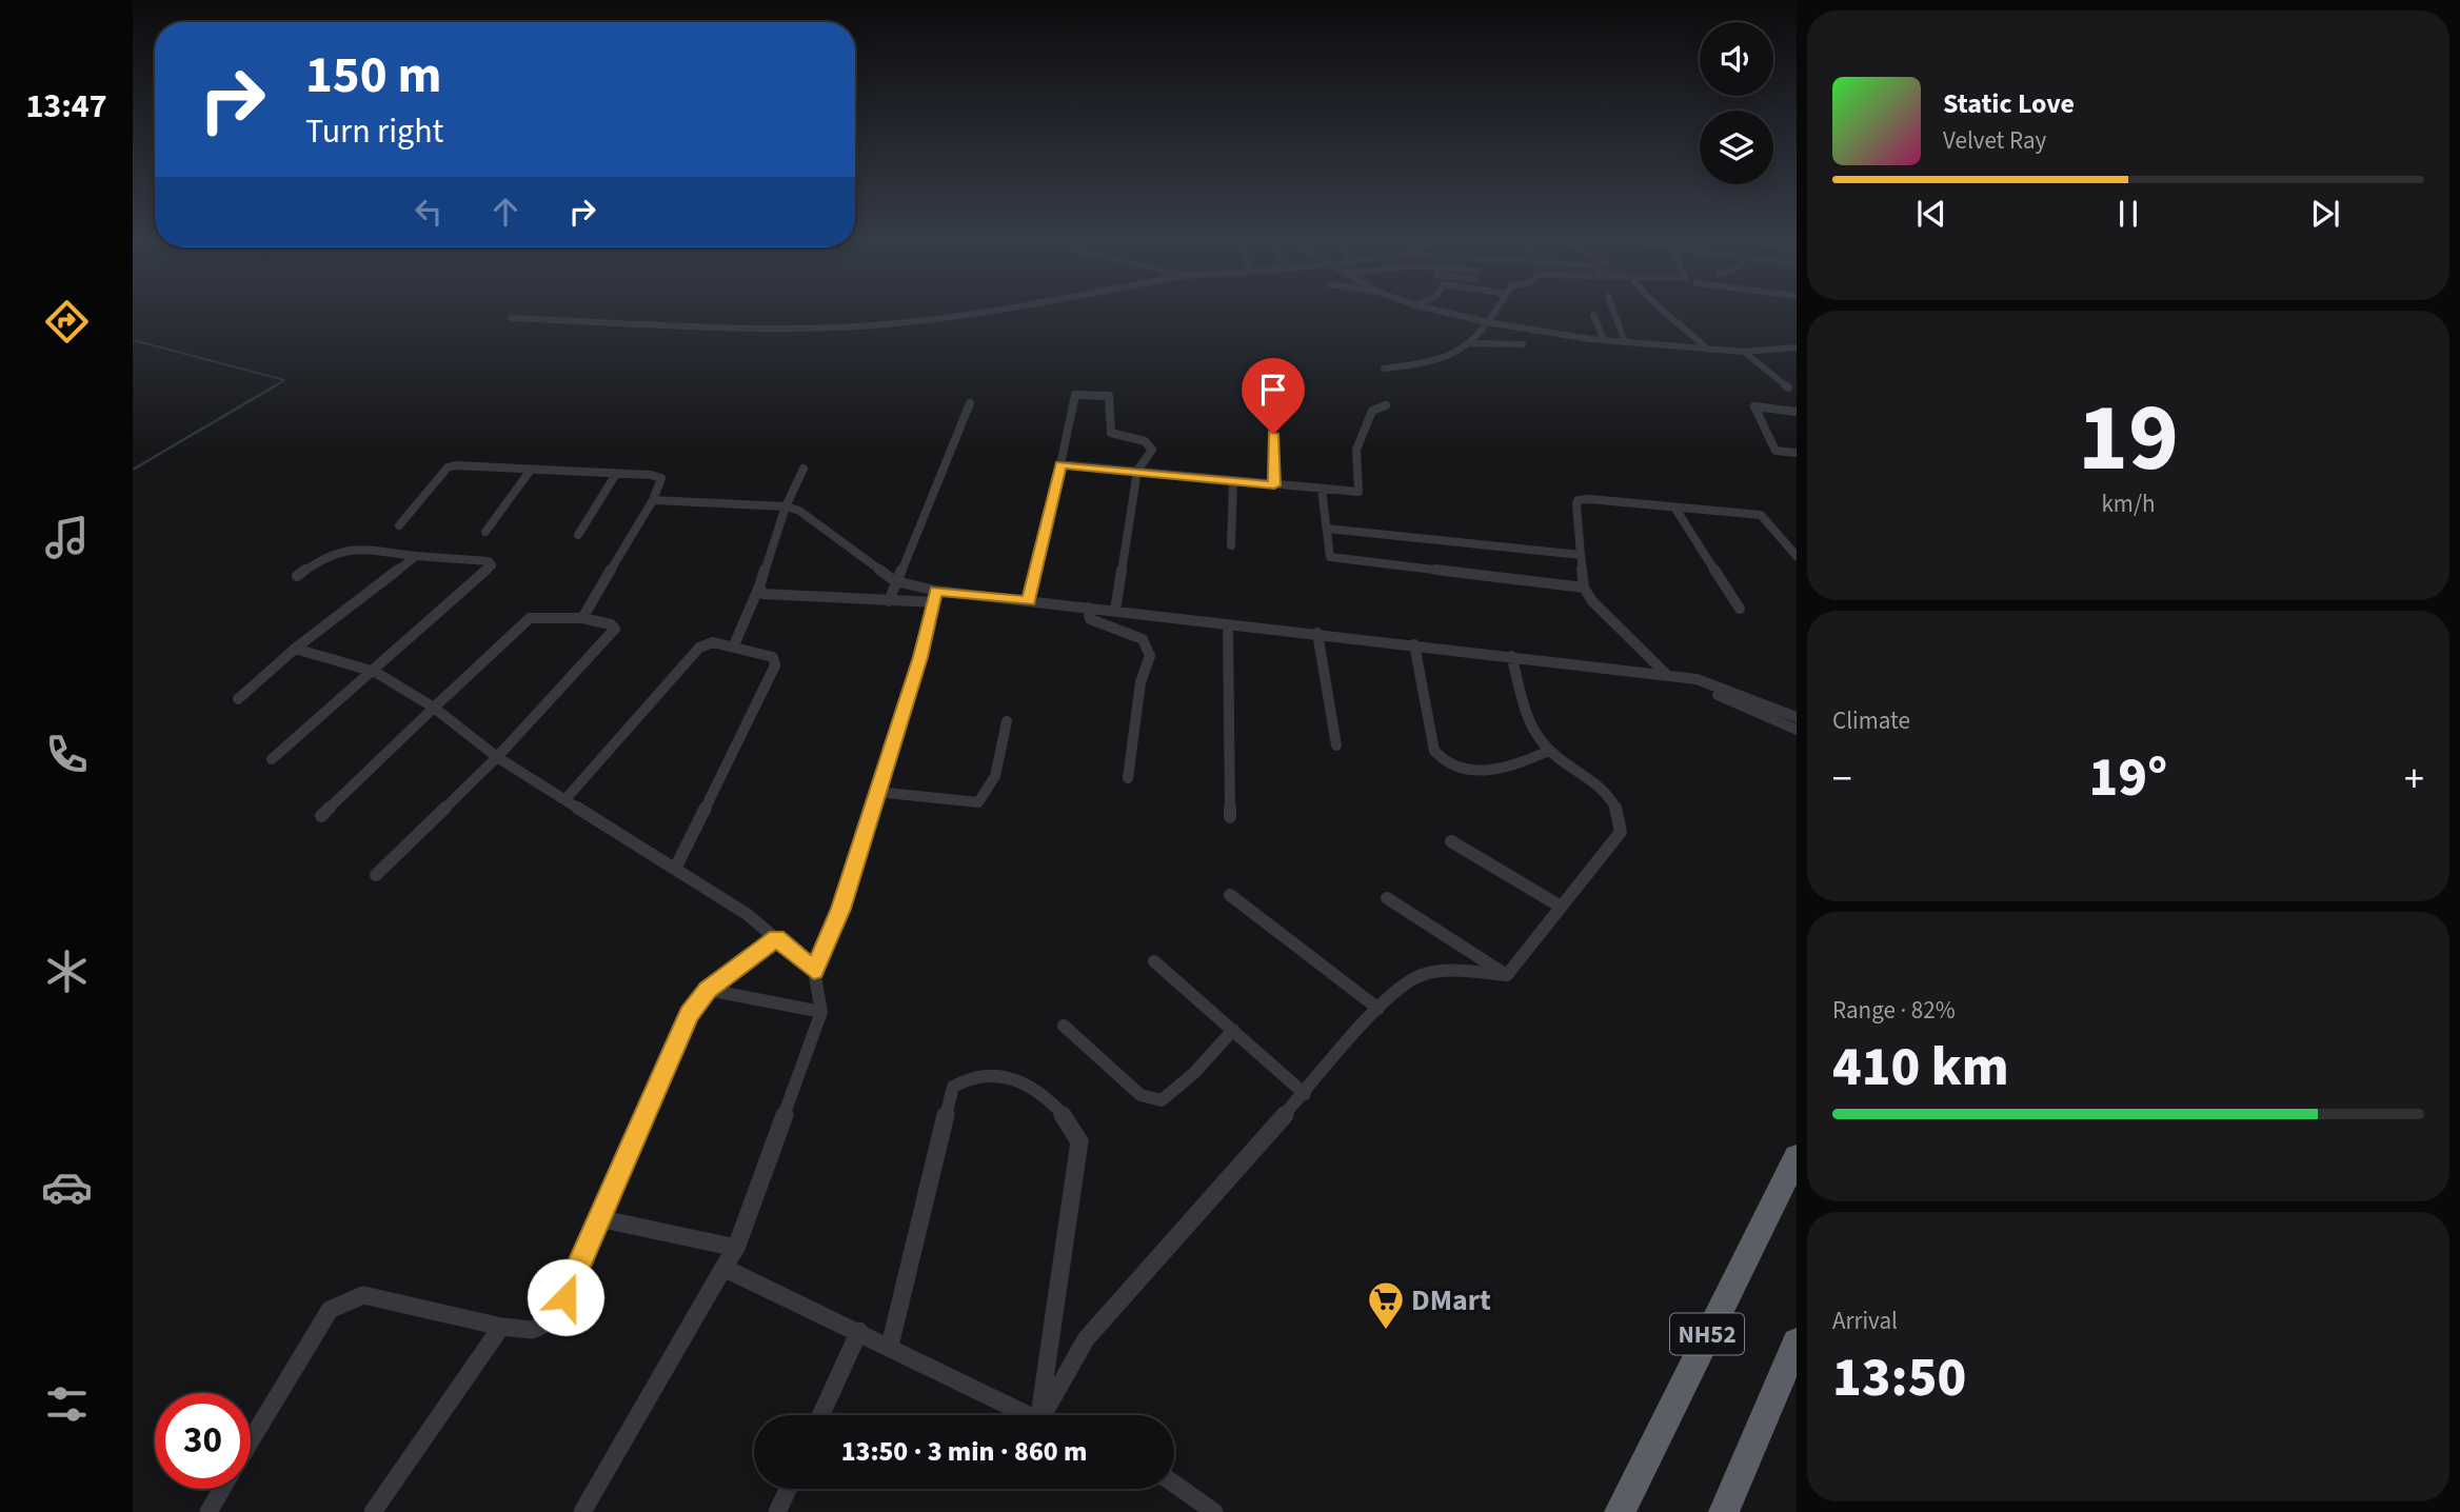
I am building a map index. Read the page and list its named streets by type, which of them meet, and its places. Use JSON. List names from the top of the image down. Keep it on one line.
{"streets":{"highway":["NH52"]},"places":{"supermarket":["DMart"]},"page":{"tabs":"13:47","turn":["150 m","Turn right"],"song":["Static Love","Velvet Ray"],"tile":[["19","km/h"],"Climate",["Range · 82%","410 km"],["Arrival","13:50"]],"heat":["−","19°","+"],"limit":"30","trip":"13:50 · 3 min · 860 m"}}
